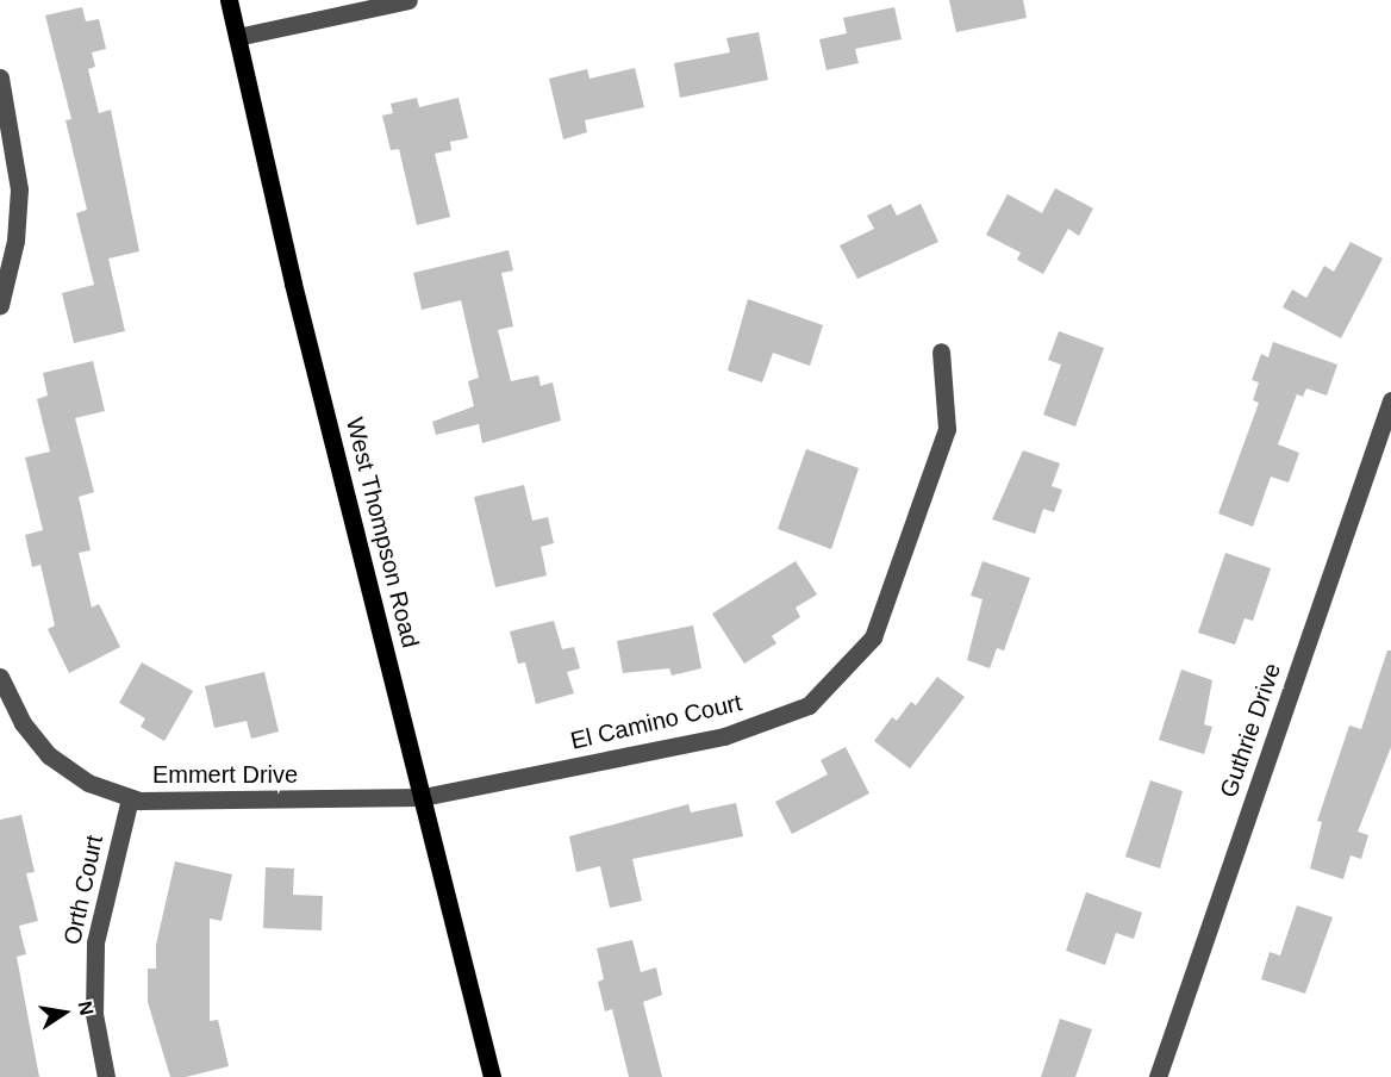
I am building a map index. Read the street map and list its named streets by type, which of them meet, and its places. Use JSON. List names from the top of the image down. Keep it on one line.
{"streets":{"main road":["West Thompson Road"],"street":["El Camino Court","Guthrie Drive","Emmert Drive","Orth Court"]},"crossings":[["West Thompson Road","El Camino Court"],["West Thompson Road","Emmert Drive"],["El Camino Court","Emmert Drive"],["Emmert Drive","Orth Court"]],"north":"right"}
